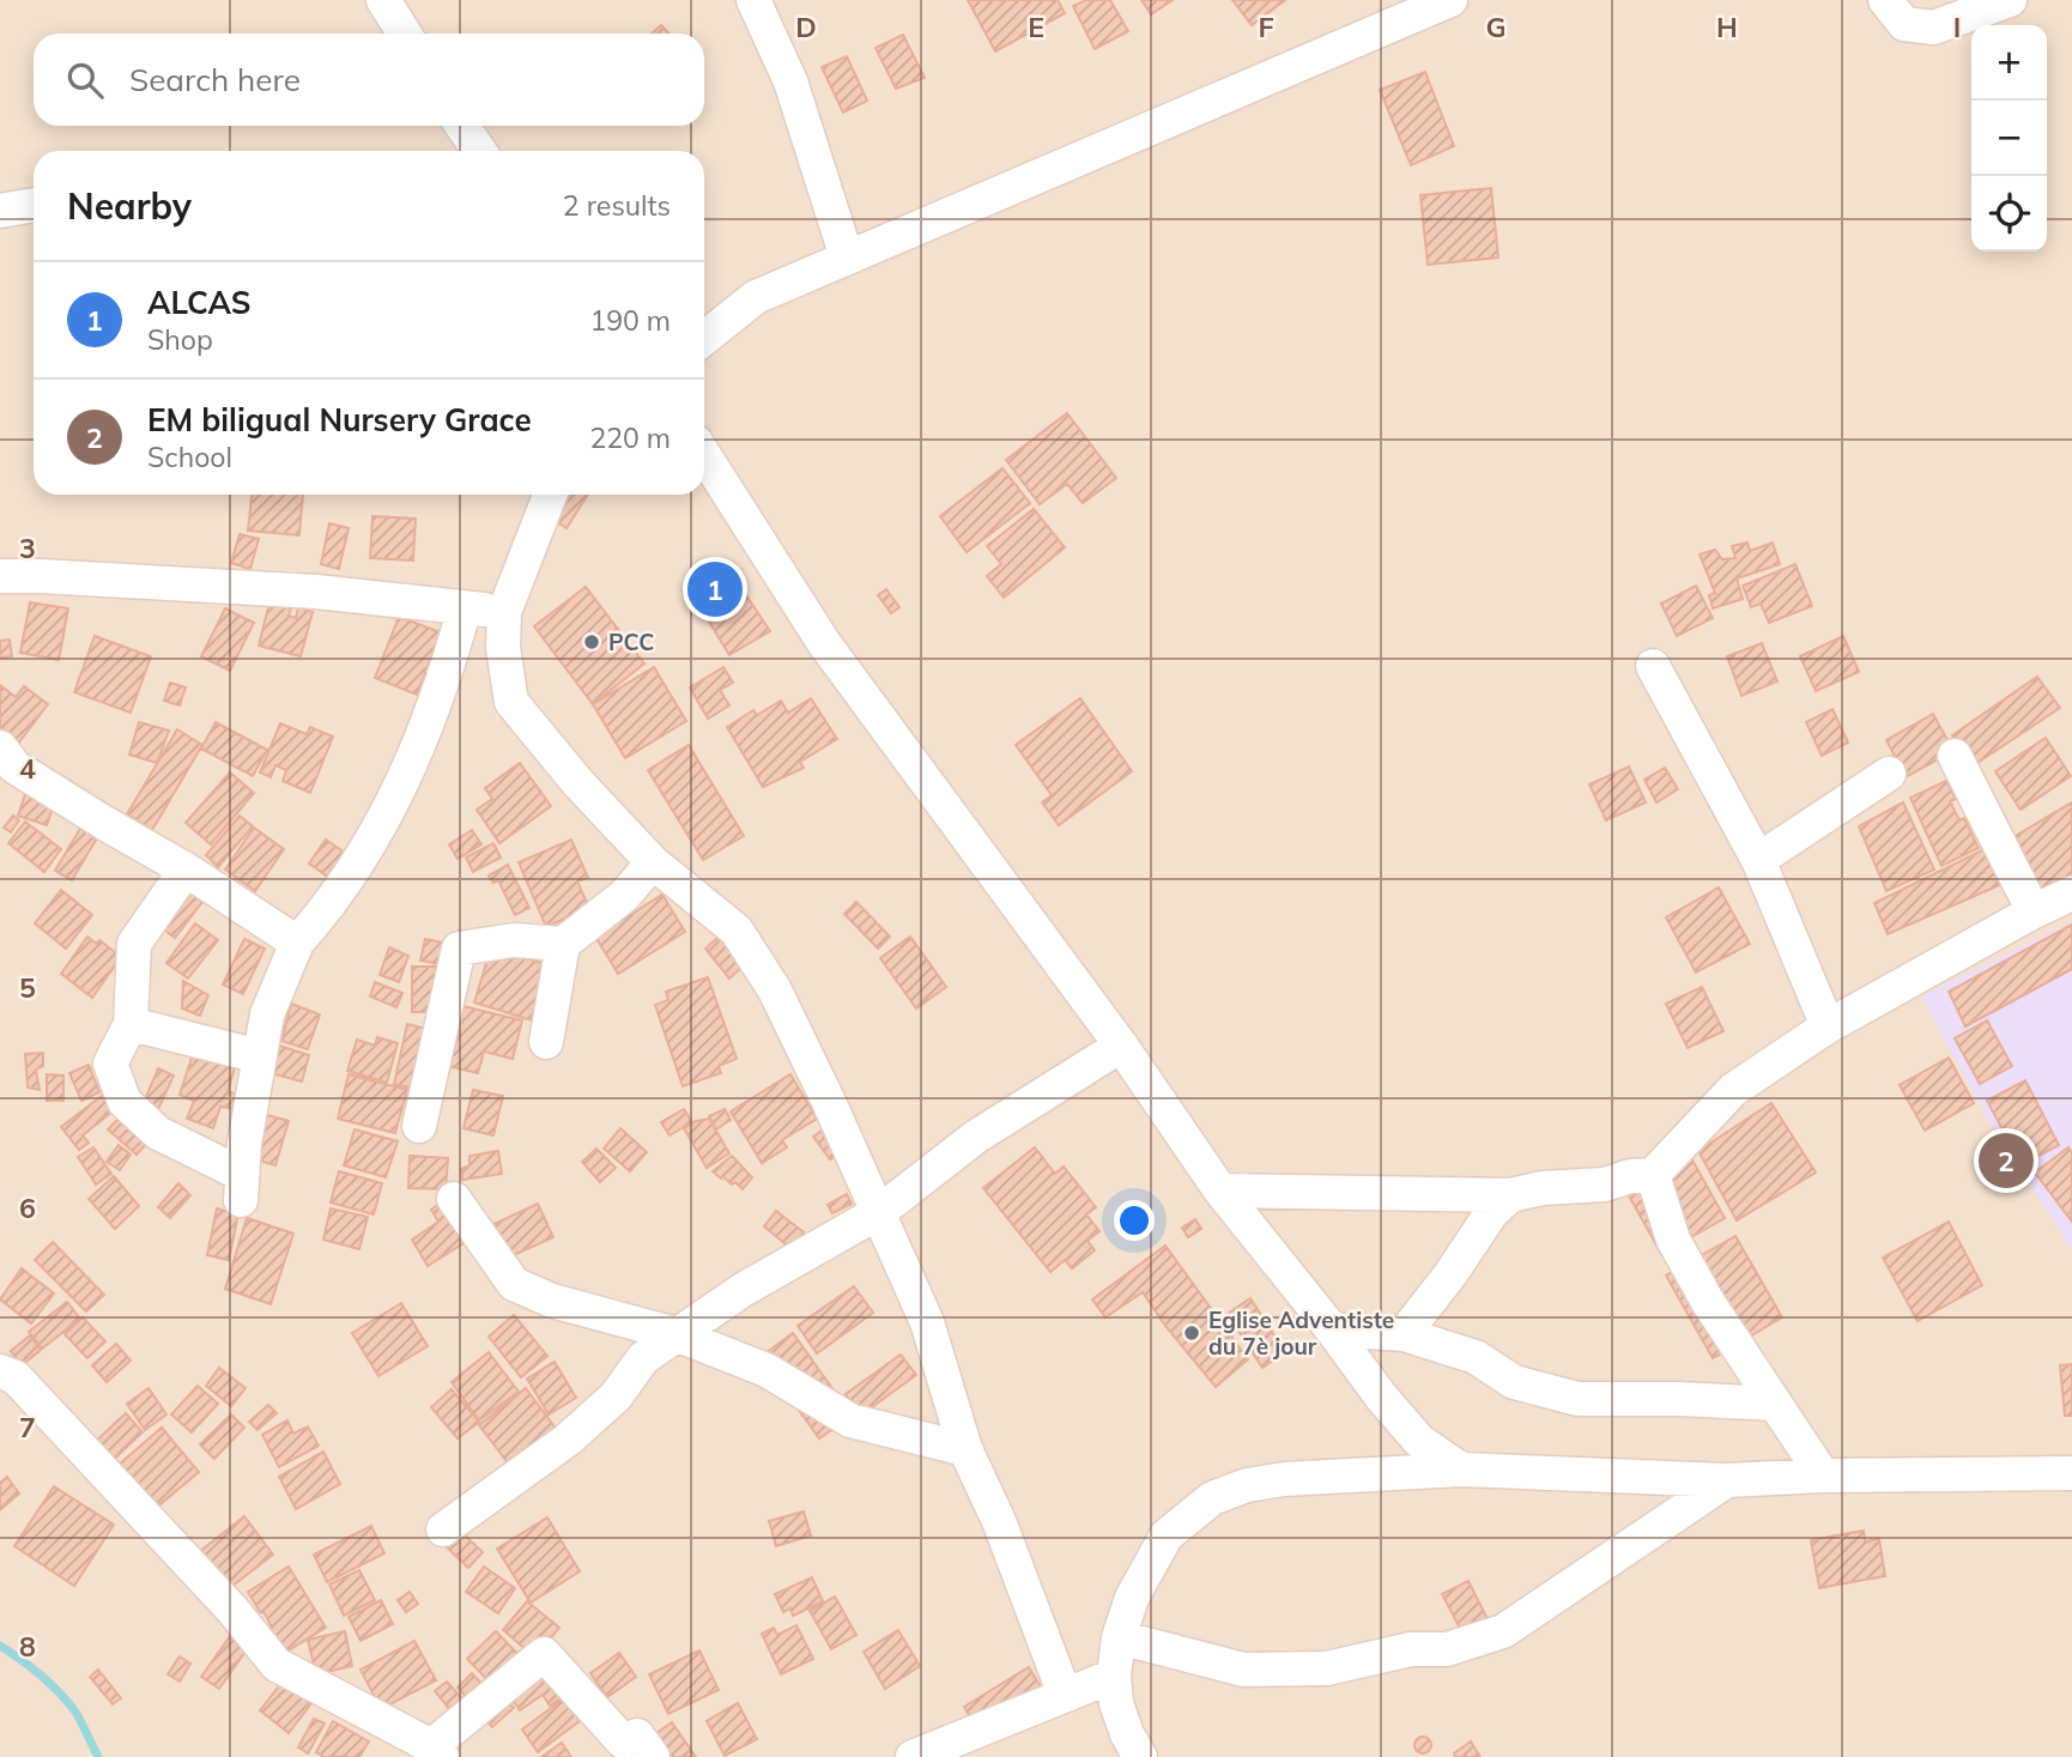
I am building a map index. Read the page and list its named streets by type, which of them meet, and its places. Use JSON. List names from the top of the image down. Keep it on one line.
{"places":["PCC","Eglise Adventiste du 7è jour"],"page":{"map_buttons":["+","−"],"search":"Search here","heading":["Nearby","2 results"],"list":[{"mark":"1","name":"ALCAS","note":"Shop","value":"190 m"},{"mark":"2","name":"EM biligual Nursery Grace","note":"School","value":"220 m"}],"pins":["1","2"]},"grid":{"columns":["D","E","F","G","H","I"],"rows":["3","4","5","6","7","8"]}}
